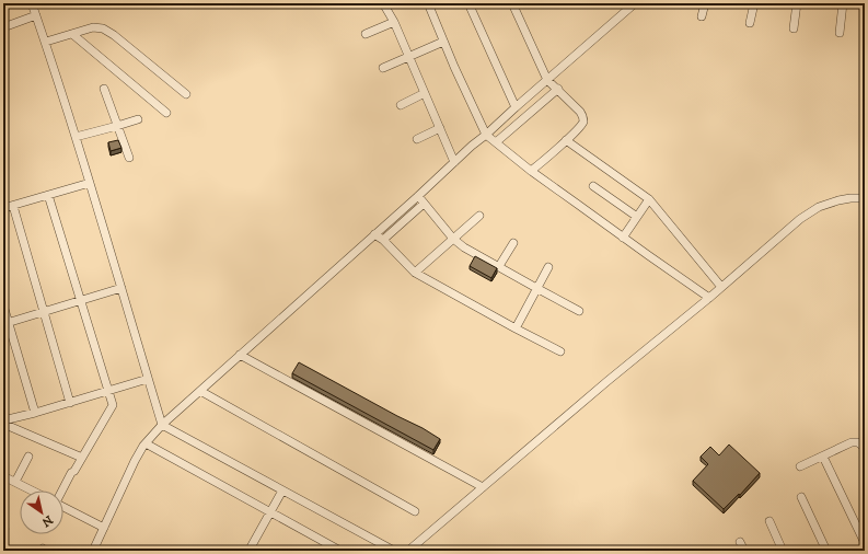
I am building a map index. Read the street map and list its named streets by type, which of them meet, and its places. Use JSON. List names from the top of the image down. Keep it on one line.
{"north":"bottom right"}
